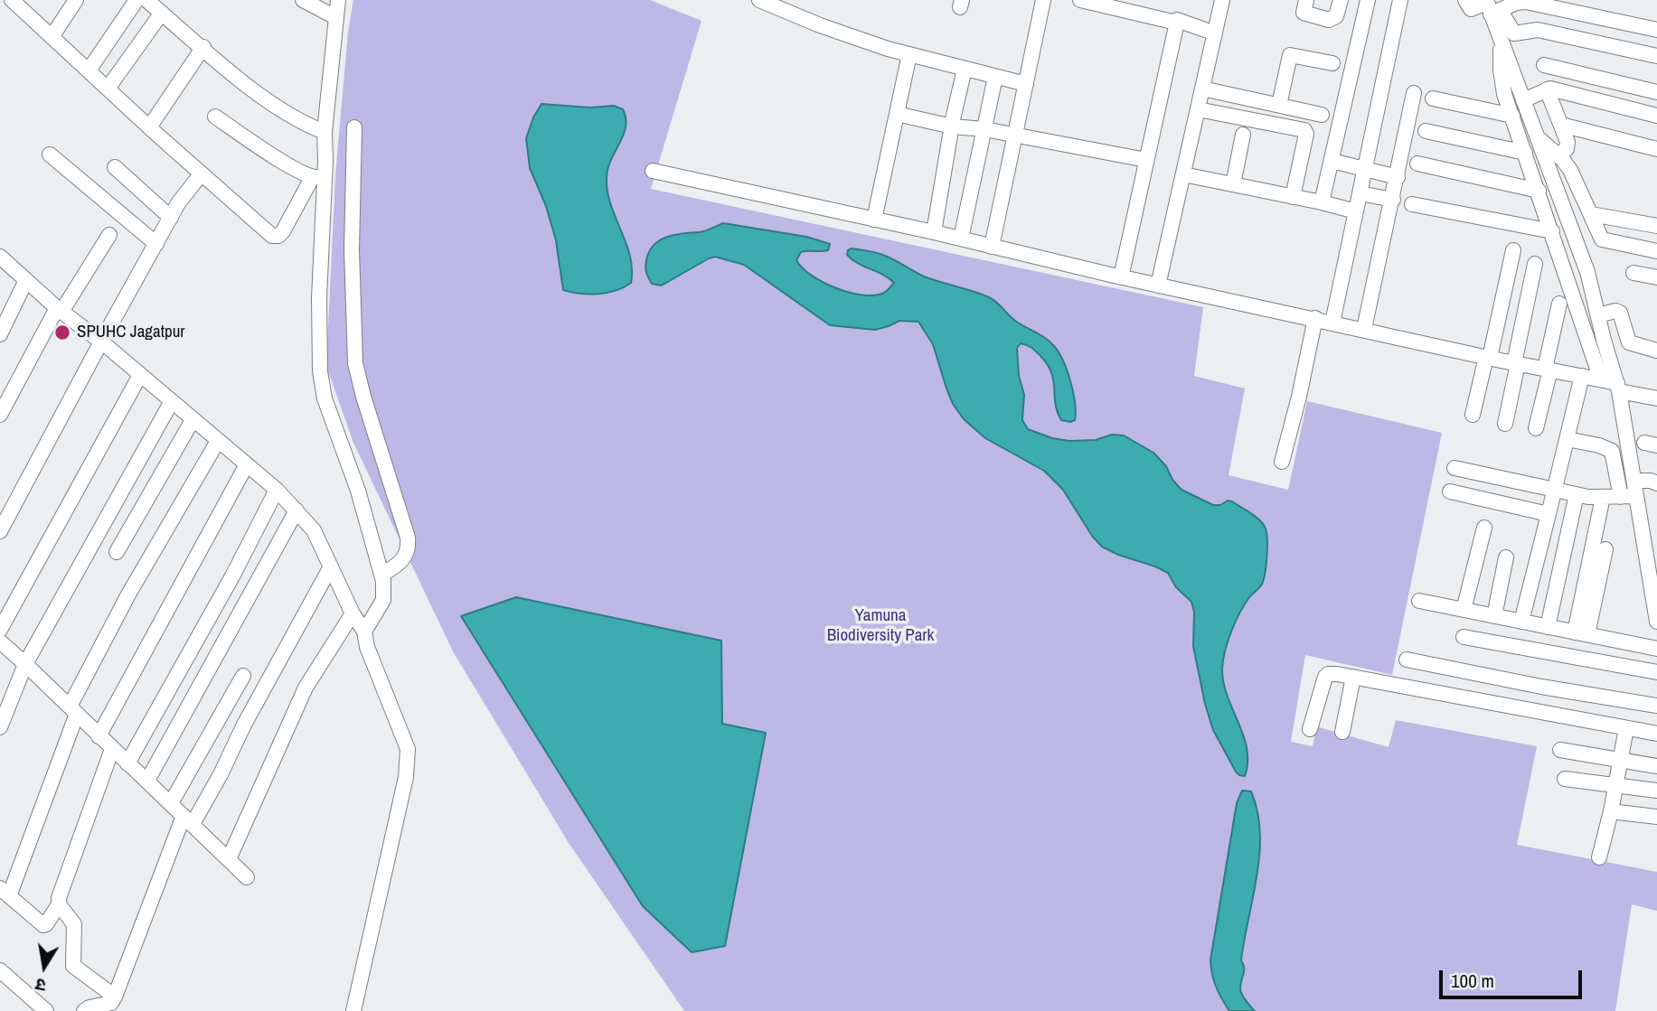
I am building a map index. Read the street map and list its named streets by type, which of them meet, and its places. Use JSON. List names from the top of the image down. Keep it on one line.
{"parks":["Yamuna Biodiversity Park"],"places":["SPUHC Jagatpur"],"scale_bar":"100 m","north":"bottom"}
